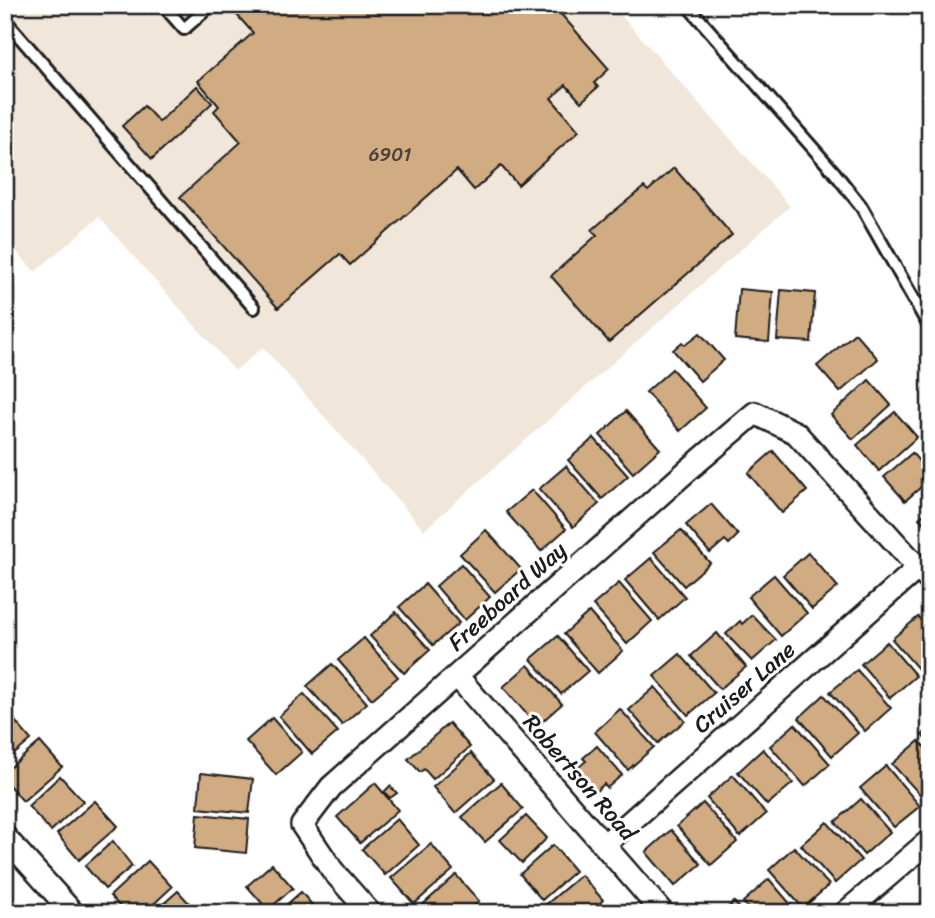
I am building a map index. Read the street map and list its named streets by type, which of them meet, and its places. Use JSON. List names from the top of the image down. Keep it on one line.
{"streets":{"street":["Freeboard Way","Cruiser Lane","Robertson Road"]},"crossings":[["Freeboard Way","Cruiser Lane"],["Freeboard Way","Robertson Road"],["Cruiser Lane","Robertson Road"]],"house_numbers":["6901"]}
